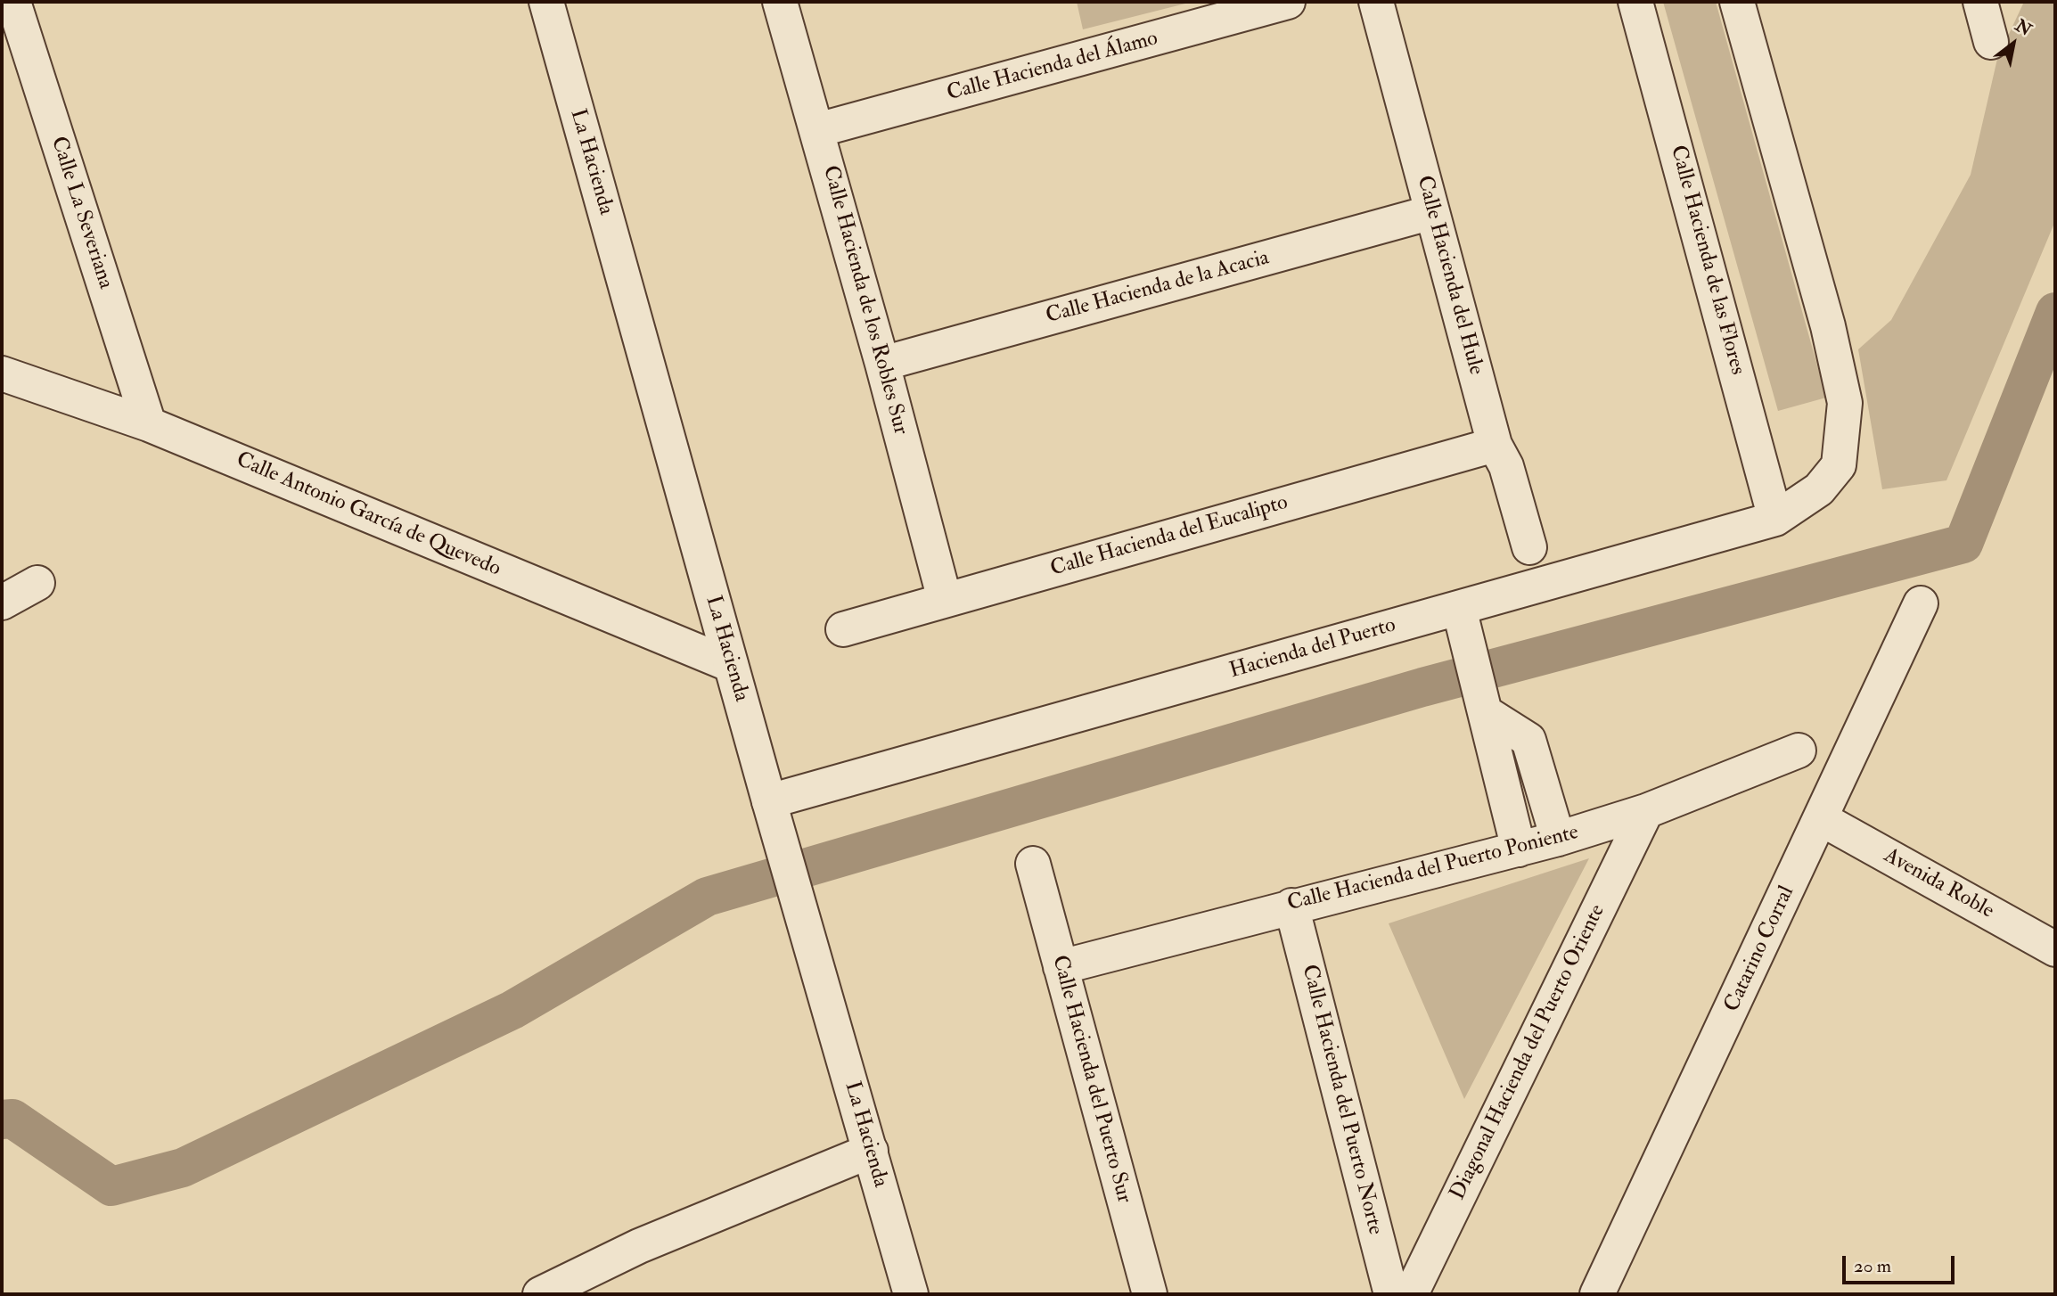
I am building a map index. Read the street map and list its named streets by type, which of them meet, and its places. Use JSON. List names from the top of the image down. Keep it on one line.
{"streets":{"street":["Calle Hacienda del Álamo","La Hacienda","Calle La Severiana","Calle Hacienda de las Flores","Calle Hacienda del Hule","Calle Hacienda de la Acacia","Calle Hacienda de los Robles Sur","Calle Antonio García de Quevedo","Calle Hacienda del Eucalipto","Hacienda del Puerto","Calle Hacienda del Puerto Poniente","Avenida Roble","Catarino Corral","Diagonal Hacienda del Puerto Oriente","Calle Hacienda del Puerto Sur","Calle Hacienda del Puerto Norte"]},"crossings":[["Calle Hacienda del Álamo","Calle Hacienda de los Robles Sur"],["La Hacienda","Calle Antonio García de Quevedo"],["La Hacienda","Hacienda del Puerto"],["Calle La Severiana","Calle Antonio García de Quevedo"],["Calle Hacienda de las Flores","Hacienda del Puerto"],["Calle Hacienda del Hule","Calle Hacienda de la Acacia"],["Calle Hacienda del Hule","Calle Hacienda del Eucalipto"],["Calle Hacienda de la Acacia","Calle Hacienda de los Robles Sur"],["Calle Hacienda de los Robles Sur","Calle Hacienda del Eucalipto"],["Calle Hacienda del Puerto Poniente","Diagonal Hacienda del Puerto Oriente"],["Calle Hacienda del Puerto Poniente","Calle Hacienda del Puerto Sur"],["Calle Hacienda del Puerto Poniente","Calle Hacienda del Puerto Norte"],["Avenida Roble","Catarino Corral"]],"scale_bar":"20 m","north":"top right"}
